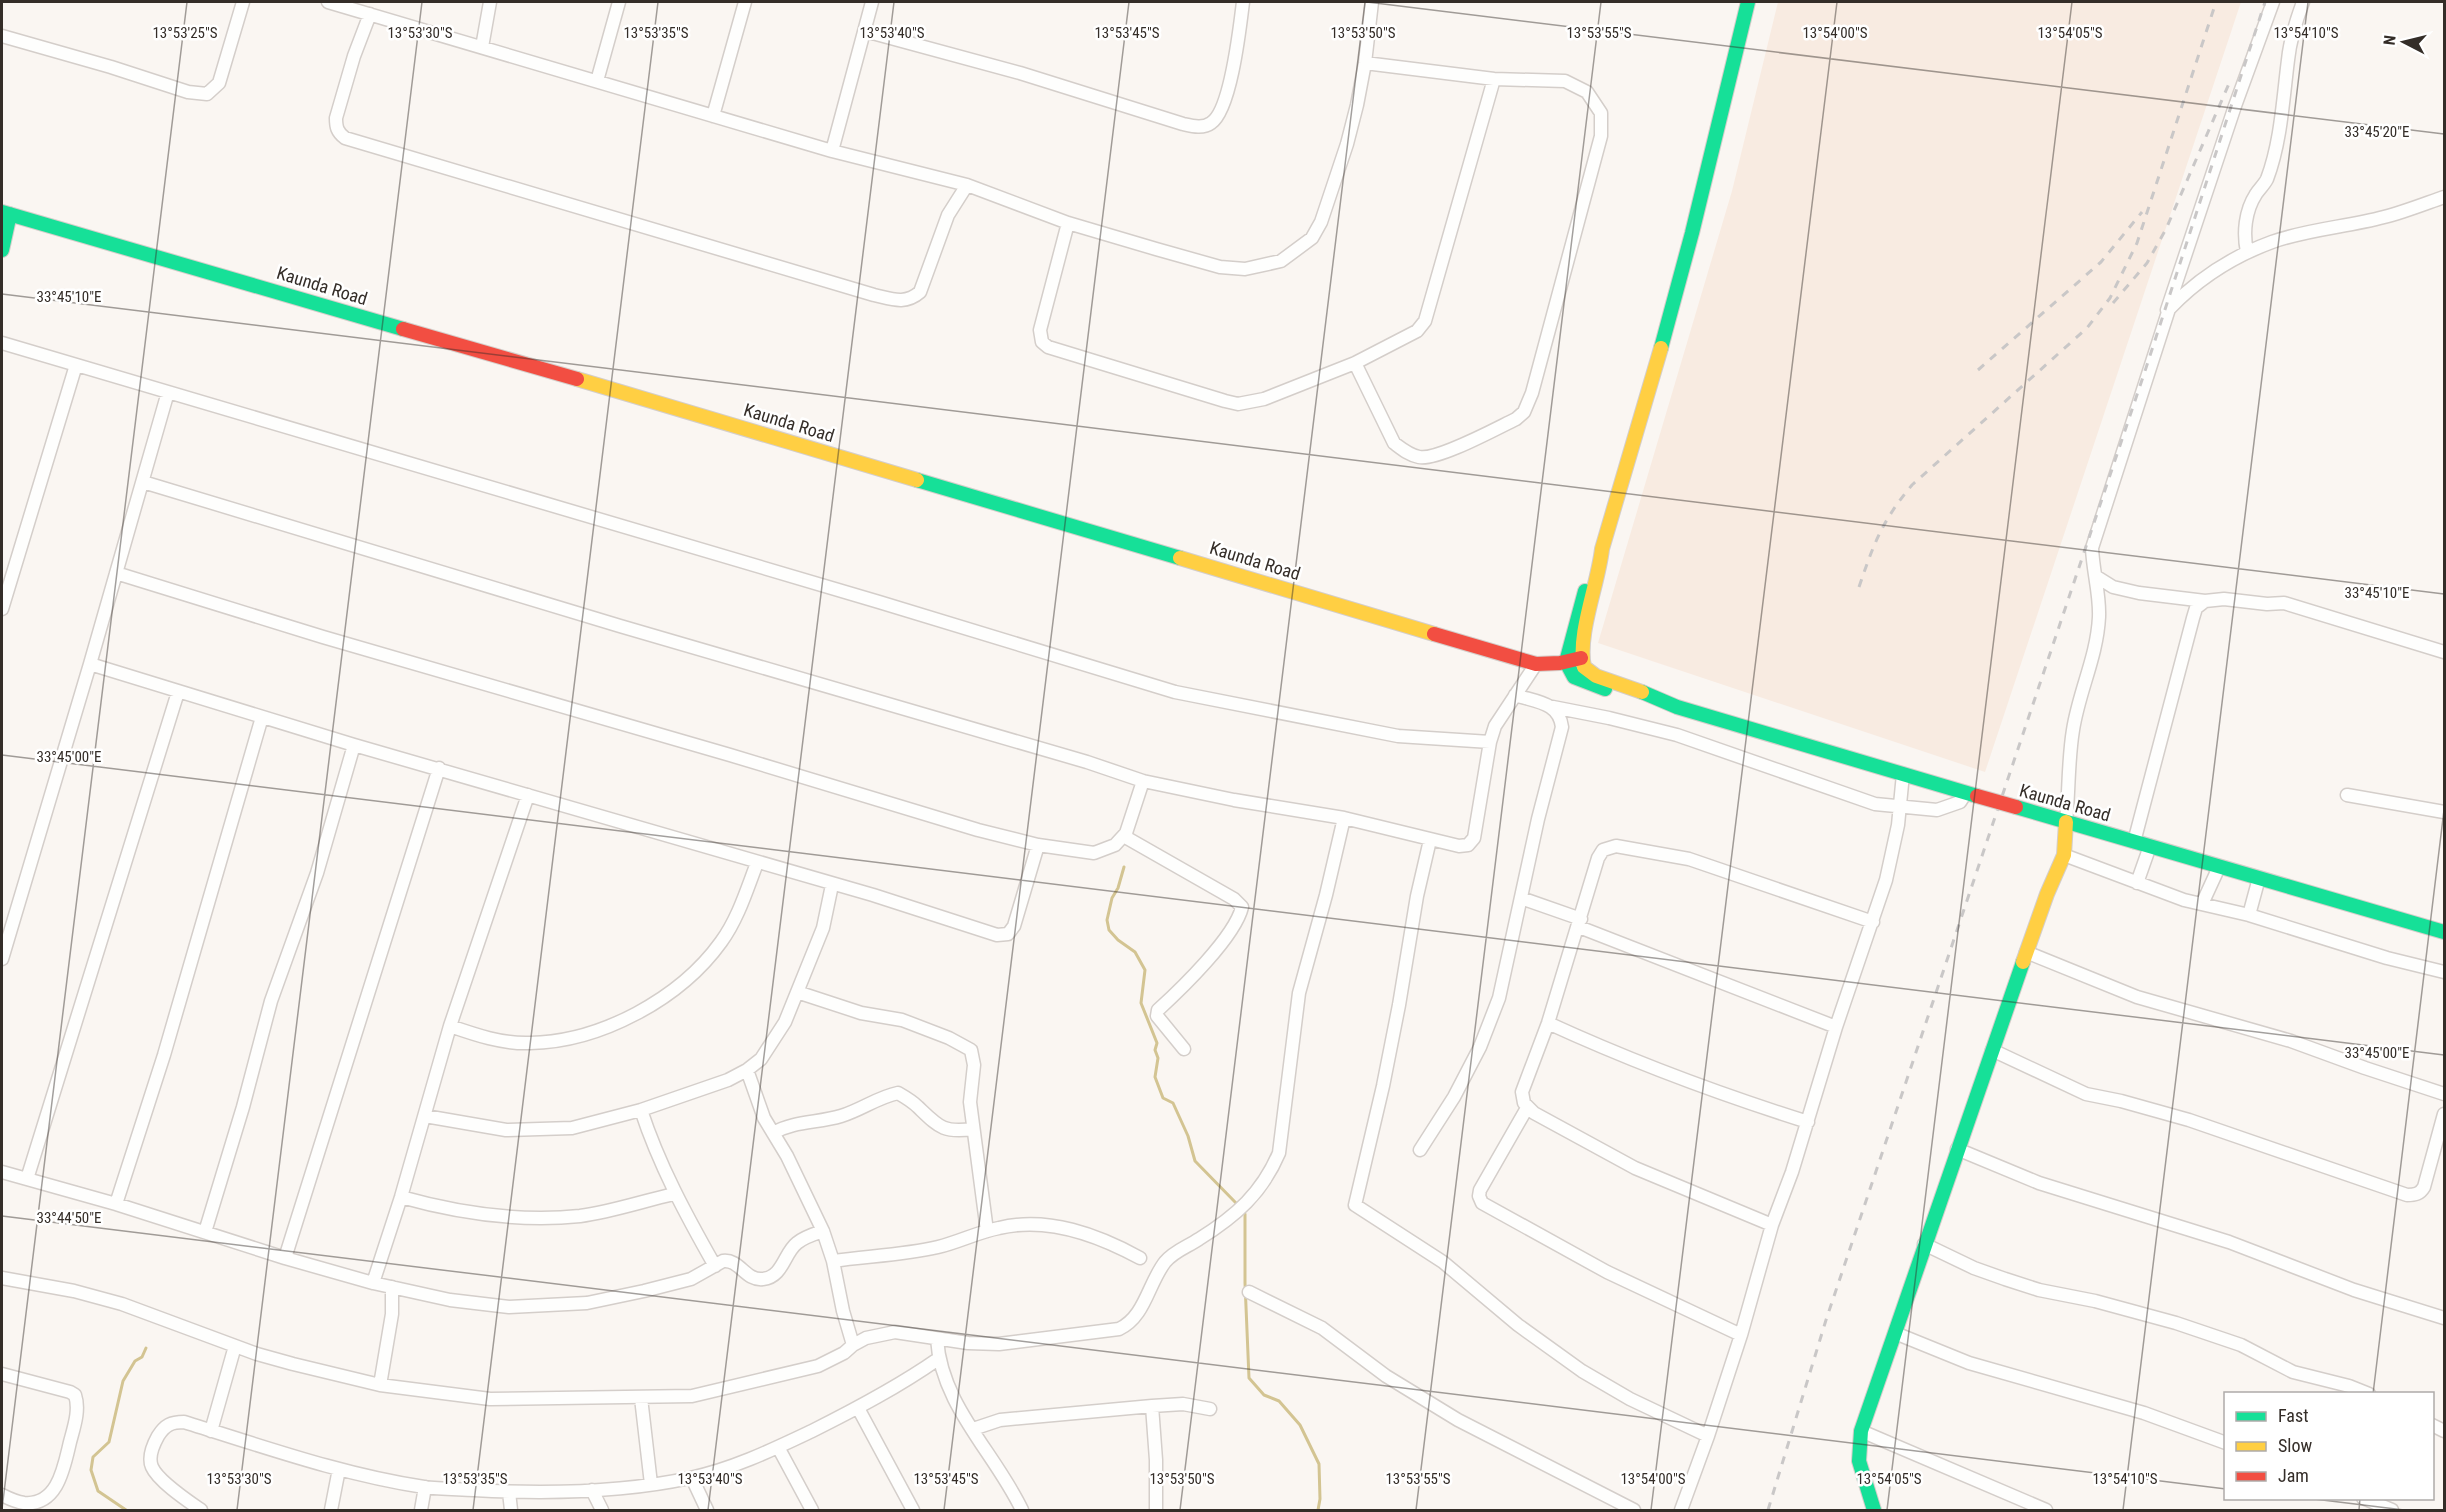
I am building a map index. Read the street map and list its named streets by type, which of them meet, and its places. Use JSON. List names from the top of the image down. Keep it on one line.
{"streets":{"street":["Kaunda Road"]},"legend":["Fast","Slow","Jam"],"north":"left","coordinates":["13°53'25\"S","13°53'30\"S","13°53'35\"S","13°53'40\"S","13°53'45\"S","13°53'50\"S","13°53'55\"S","13°54'00\"S","13°54'05\"S","13°54'10\"S","33°45'20\"E","33°45'10\"E","33°45'00\"E","33°44'50\"E"]}
